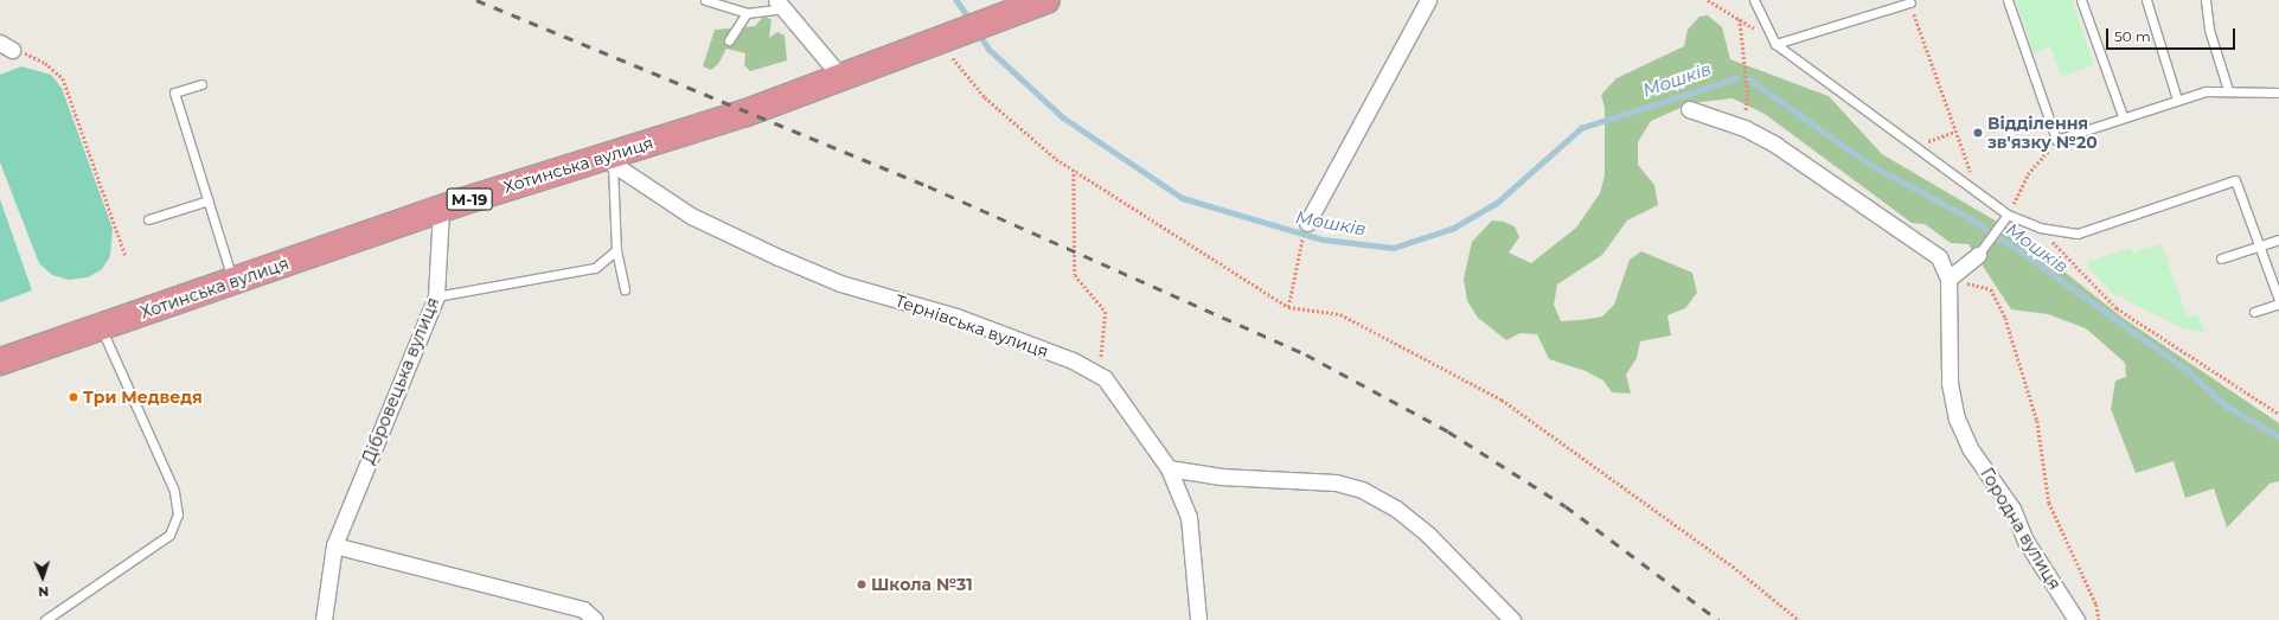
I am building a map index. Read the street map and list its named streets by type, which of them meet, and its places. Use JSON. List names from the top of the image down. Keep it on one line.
{"streets":{"highway":["Хотинська вулиця","М-19"],"street":["Тернівська вулиця","Дібровецька вулиця","Городна вулиця"]},"crossings":[["Хотинська вулиця","Тернівська вулиця"],["Хотинська вулиця","Дібровецька вулиця"]],"water":["Мошків"],"places":["Відділення зв'язку №20","Три Медведя","Школа №31"],"scale_bar":"50 m","north":"bottom"}
